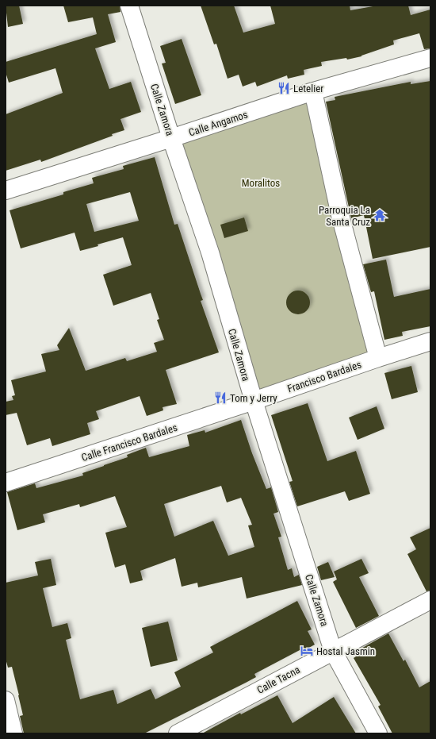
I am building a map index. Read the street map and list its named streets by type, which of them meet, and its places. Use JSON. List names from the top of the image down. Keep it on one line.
{"streets":{"street":["Calle Zamora","Calle Angamos","Francisco Bardales","Calle Francisco Bardales","Calle Tacna"]},"crossings":[["Calle Zamora","Calle Angamos"],["Calle Zamora","Francisco Bardales"],["Calle Zamora","Calle Francisco Bardales"],["Calle Zamora","Calle Tacna"],["Francisco Bardales","Calle Francisco Bardales"]],"parks":["Moralitos"],"places":{"restaurant":["Letelier","Tom y Jerry"],"temple":["Parroquia La Santa Cruz"],"hotel":["Hostal Jasmin"]}}
